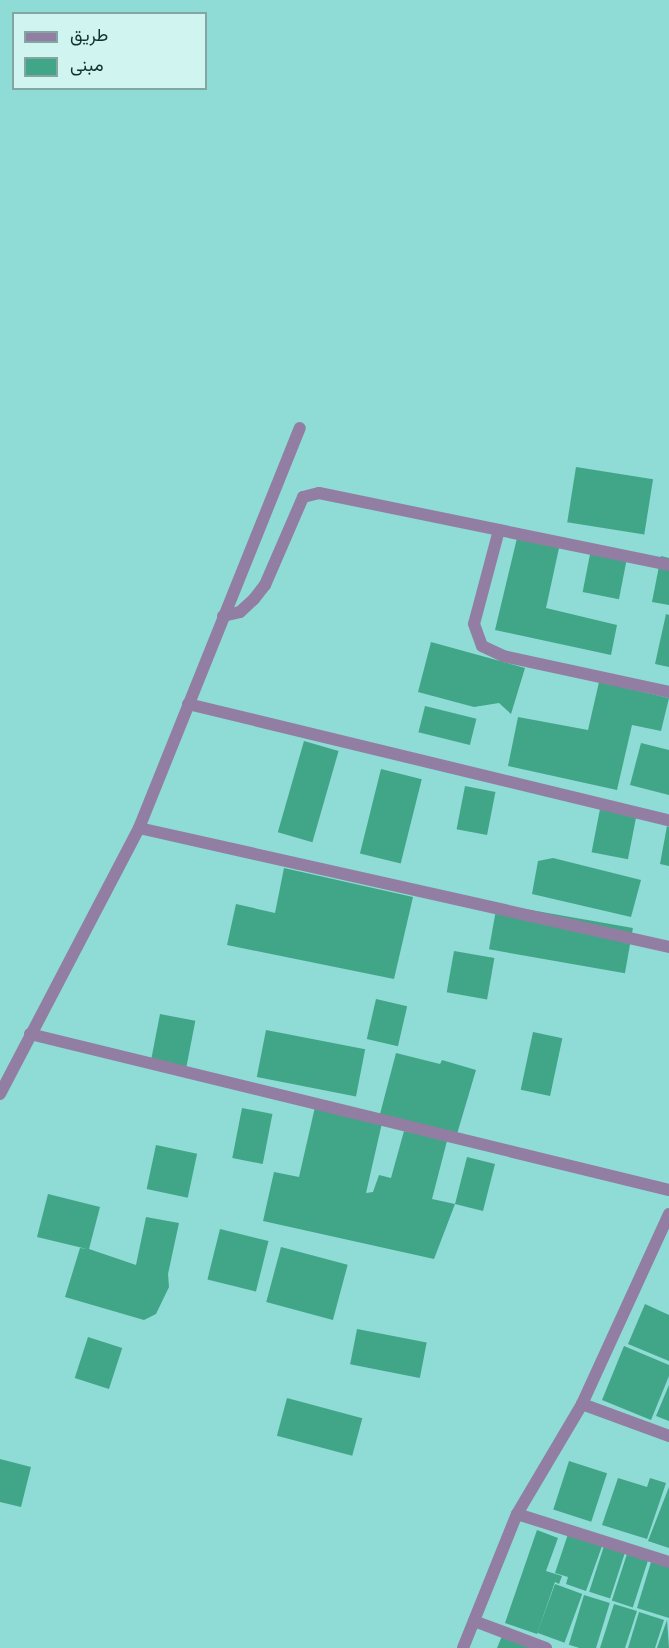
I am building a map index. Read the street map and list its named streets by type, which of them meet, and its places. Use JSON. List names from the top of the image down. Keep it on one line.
{"legend":["طريق","مبنى"]}
